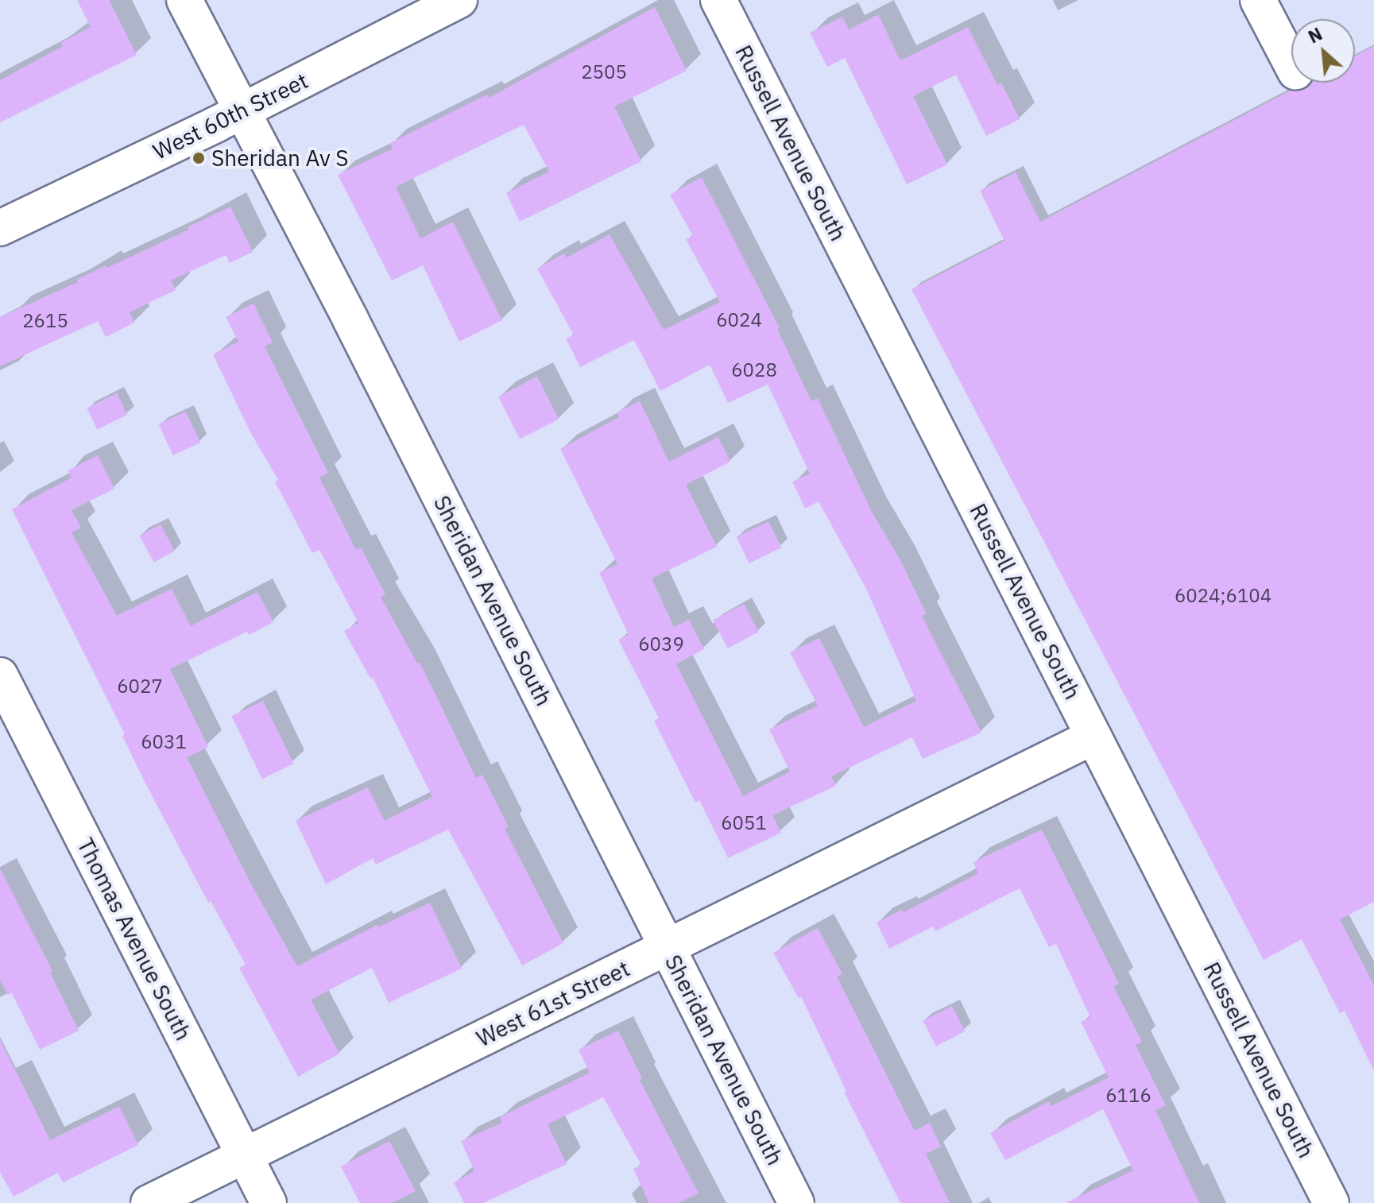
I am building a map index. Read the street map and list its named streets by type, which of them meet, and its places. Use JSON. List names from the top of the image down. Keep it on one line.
{"streets":{"street":["West 60th Street","Russell Avenue South","Sheridan Avenue South","Thomas Avenue South","West 61st Street"]},"crossings":[["West 60th Street","Sheridan Avenue South"],["Russell Avenue South","West 61st Street"],["Sheridan Avenue South","West 61st Street"],["Thomas Avenue South","West 61st Street"]],"places":["Sheridan Av S"],"house_numbers":["2505","6024","2615","6028","6024;6104","6039","6027","6031","6051","6116"],"north":"top left"}
